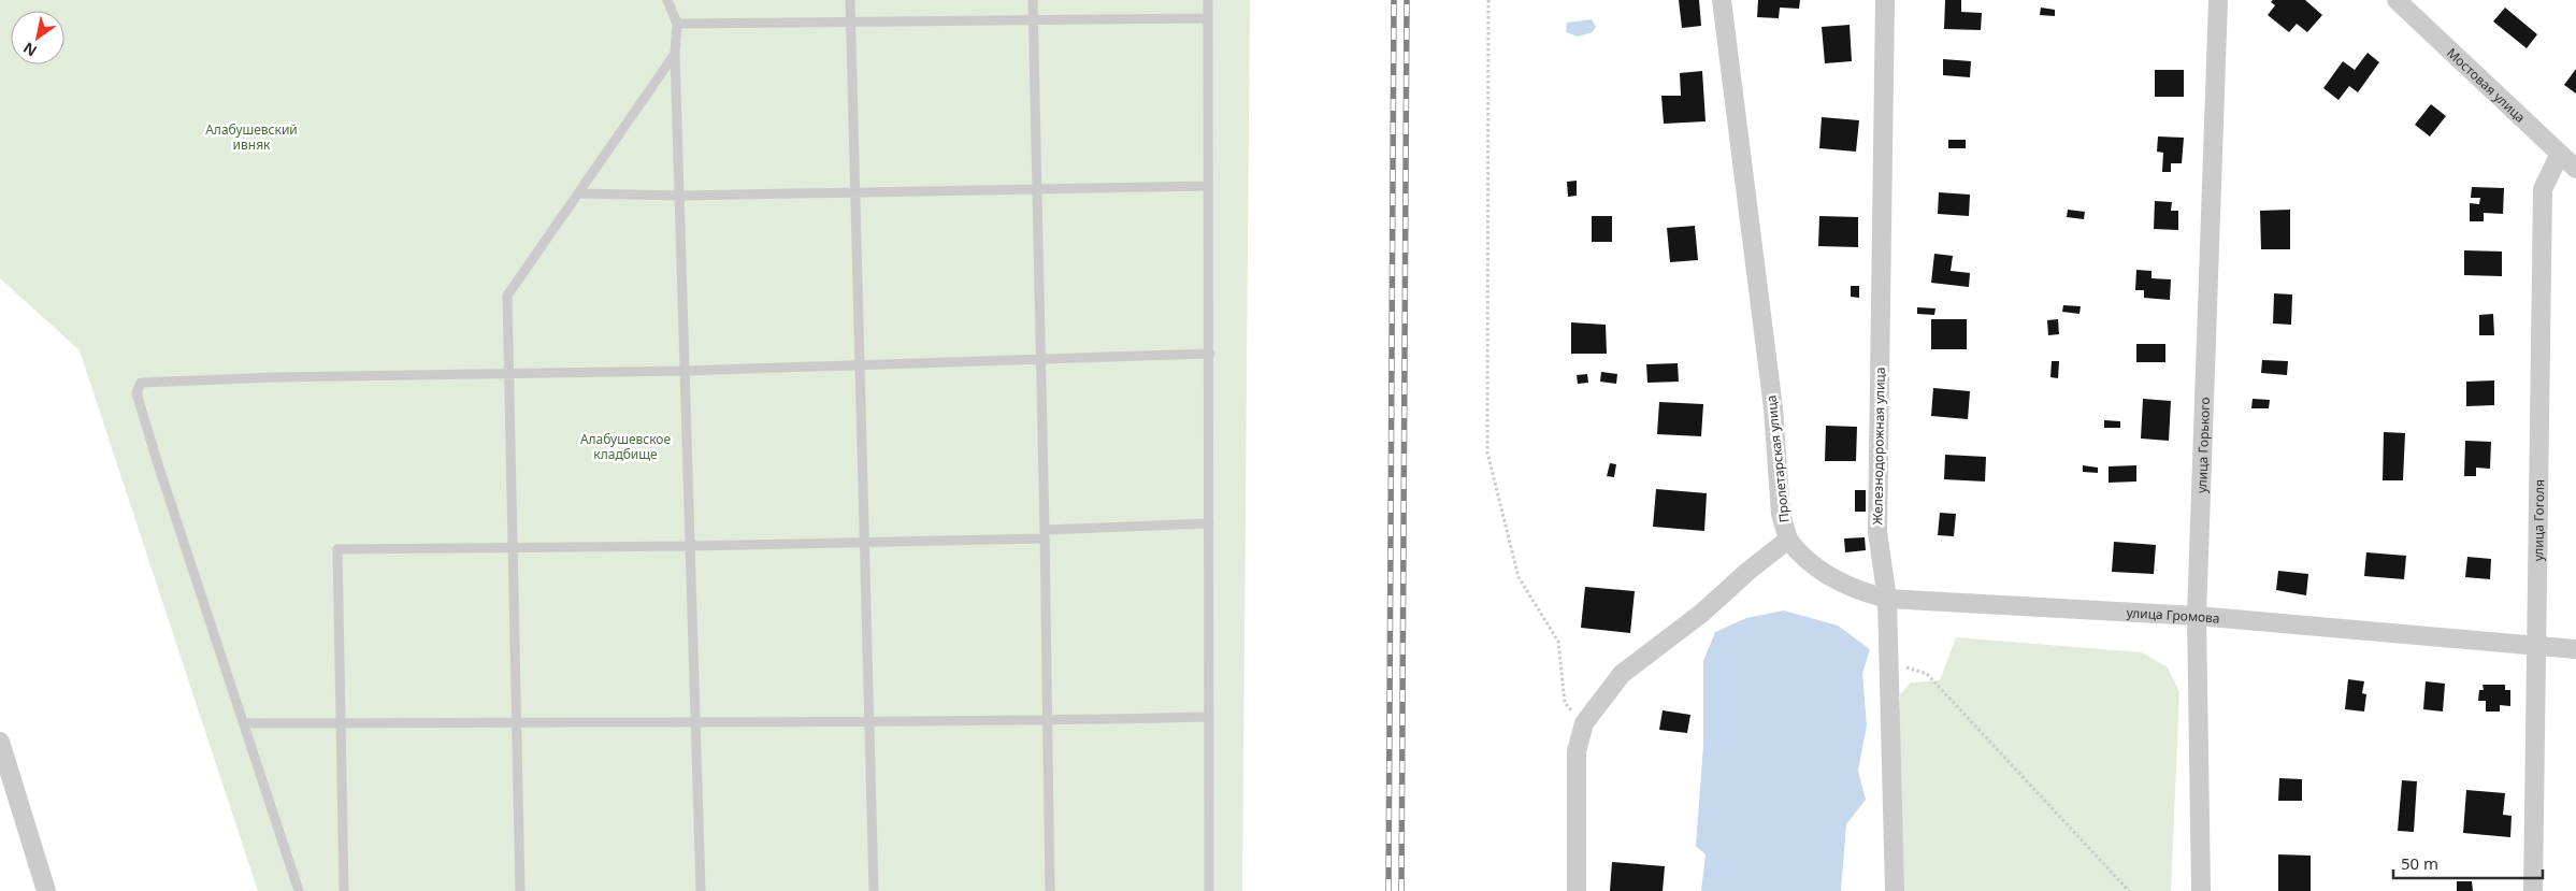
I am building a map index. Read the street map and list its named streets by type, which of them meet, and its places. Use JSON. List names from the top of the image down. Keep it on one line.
{"streets":{"street":["Мостовая улица","улица Горького","Железнодорожная улица","Пролетарская улица","улица Гоголя","улица Громова"]},"crossings":[["Мостовая улица","улица Гоголя"],["улица Горького","улица Громова"],["Железнодорожная улица","улица Громова"],["Пролетарская улица","улица Громова"],["улица Гоголя","улица Громова"]],"parks":["Алабушевский ивняк","Алабушевское кладбище"],"scale_bar":"50 m","north":"bottom left"}
